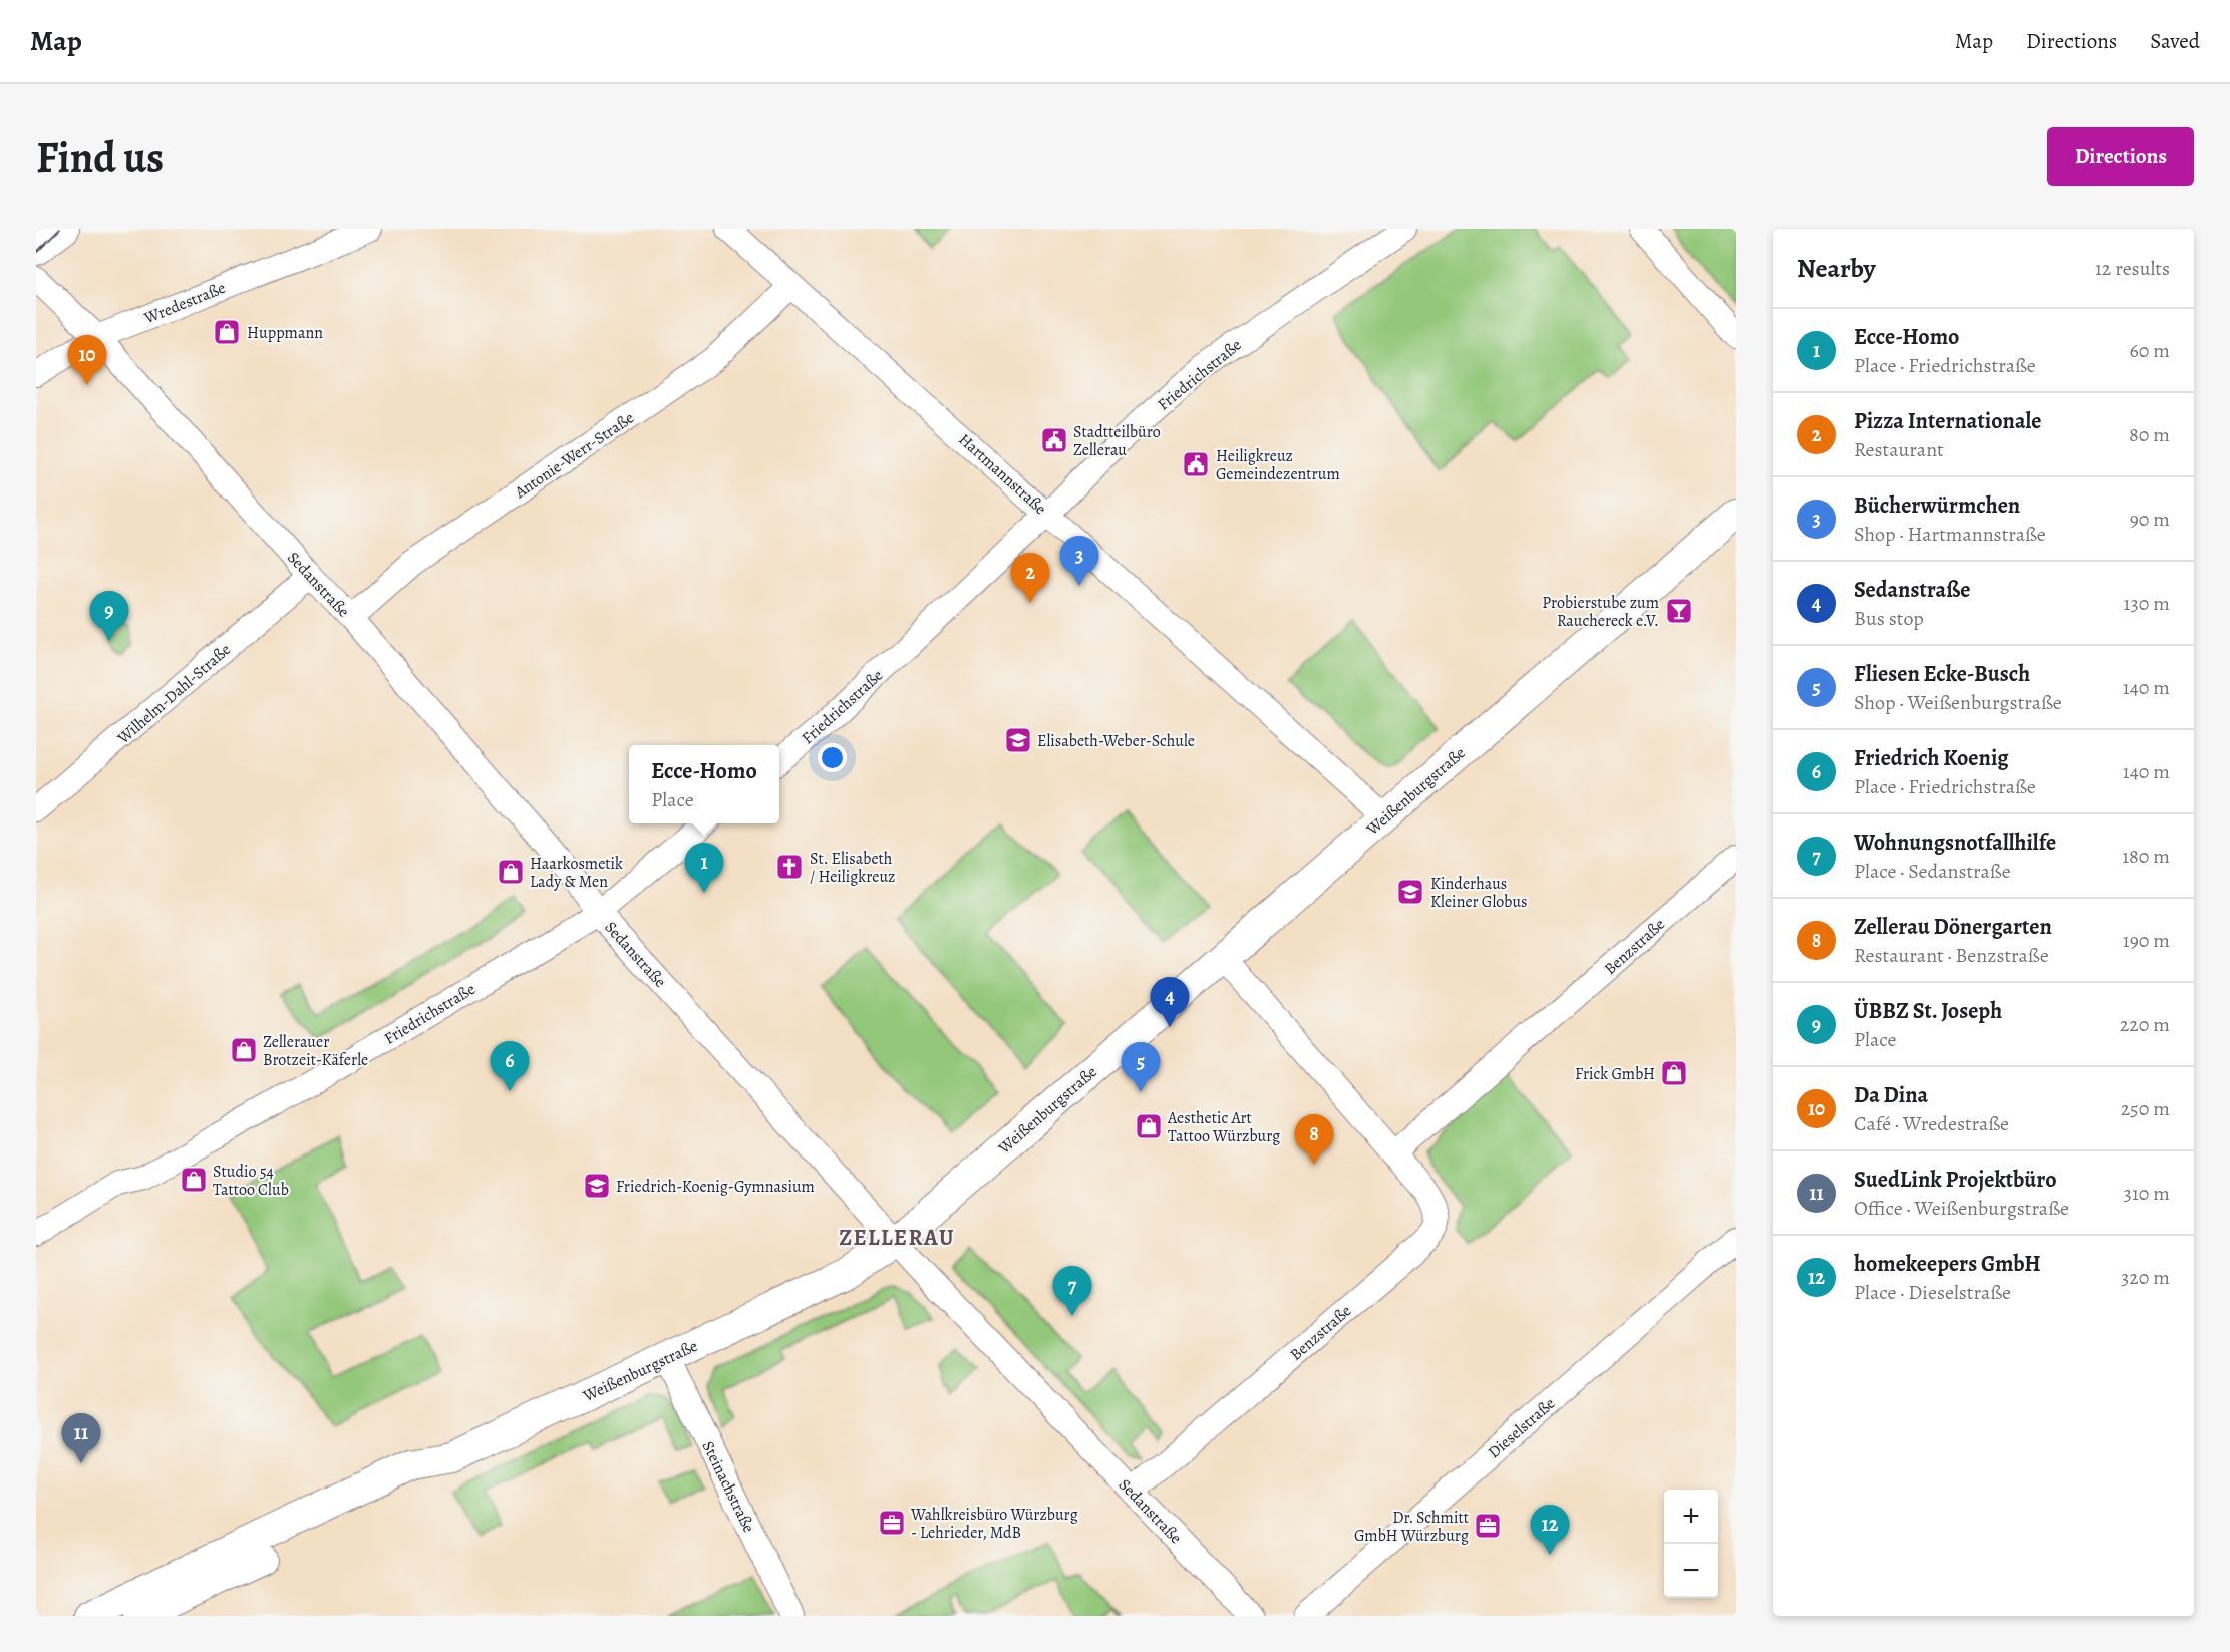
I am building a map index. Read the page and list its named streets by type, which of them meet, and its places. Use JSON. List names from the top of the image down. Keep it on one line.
{"streets":{"street":["Wredestraße","Friedrichstraße","Antonie-Werr-Straße","Hartmannstraße","Sedanstraße","Wilhelm-Dahl-Straße","Weißenburgstraße","Benzstraße","Dieselstraße","Steinachstraße"]},"crossings":[["Wredestraße","Sedanstraße"],["Friedrichstraße","Hartmannstraße"],["Friedrichstraße","Sedanstraße"],["Antonie-Werr-Straße","Hartmannstraße"],["Antonie-Werr-Straße","Sedanstraße"],["Hartmannstraße","Weißenburgstraße"],["Sedanstraße","Wilhelm-Dahl-Straße"],["Sedanstraße","Weißenburgstraße"],["Sedanstraße","Benzstraße"],["Weißenburgstraße","Benzstraße"],["Weißenburgstraße","Steinachstraße"]],"districts":["ZELLERAU"],"places":{"shop":["Huppmann","Haarkosmetik Lady & Men","Zellerauer Brotzeit-Käferle","Frick GmbH","Aesthetic Art Tattoo Würzburg","Studio 54 Tattoo Club"],"public building":["Stadtteilbüro Zellerau","Heiligkreuz Gemeindezentrum"],"bar":["Probierstube zum Rauchereck e.V."],"school or university":["Elisabeth-Weber-Schule","Kinderhaus Kleiner Globus","Friedrich-Koenig-Gymnasium"],"church":["St. Elisabeth / Heiligkreuz"],"office":["Wahlkreisbüro Würzburg - Lehrieder, MdB","Dr. Schmitt GmbH Würzburg"]},"page":{"header":"Map","nav":["Map","Directions","Saved"],"buttons":"Directions","title":"Find us","heading":["Nearby","12 results"],"list":[{"mark":"1","name":"Ecce-Homo","note":"Place · Friedrichstraße","value":"60 m"},{"mark":"2","name":"Pizza Internationale","note":"Restaurant","value":"80 m"},{"mark":"3","name":"Bücherwürmchen","note":"Shop · Hartmannstraße","value":"90 m"},{"mark":"4","name":"Sedanstraße","note":"Bus stop","value":"130 m"},{"mark":"5","name":"Fliesen Ecke-Busch","note":"Shop · Weißenburgstraße","value":"140 m"},{"mark":"6","name":"Friedrich Koenig","note":"Place · Friedrichstraße","value":"140 m"},{"mark":"7","name":"Wohnungsnotfallhilfe","note":"Place · Sedanstraße","value":"180 m"},{"mark":"8","name":"Zellerau Dönergarten","note":"Restaurant · Benzstraße","value":"190 m"},{"mark":"9","name":"ÜBBZ St. Joseph","note":"Place","value":"220 m"},{"mark":"10","name":"Da Dina","note":"Café · Wredestraße","value":"250 m"},{"mark":"11","name":"SuedLink Projektbüro","note":"Office · Weißenburgstraße","value":"310 m"},{"mark":"12","name":"homekeepers GmbH","note":"Place · Dieselstraße","value":"320 m"}],"pins":["10","3","2","9","1","4","6","5","8","7","11","12"],"popup":["Ecce-Homo","Place"],"map_buttons":["+","−"]}}
